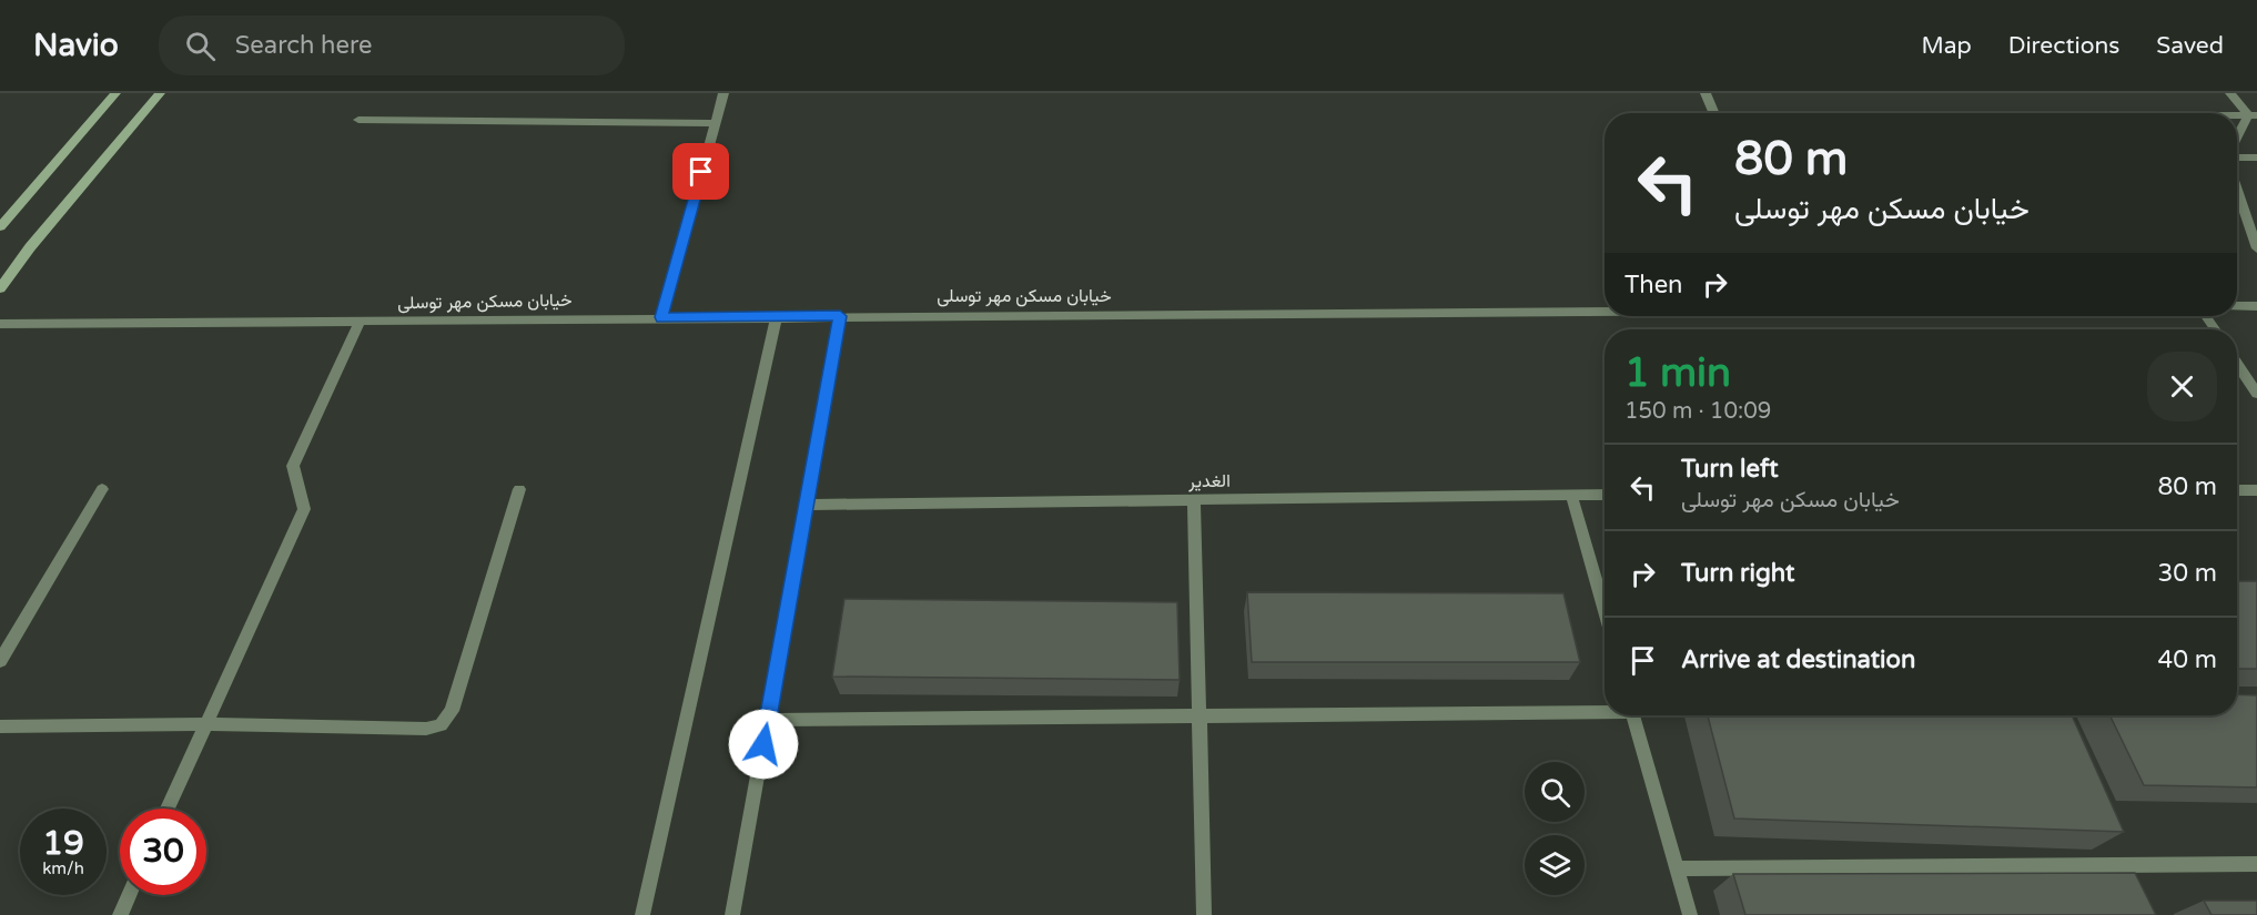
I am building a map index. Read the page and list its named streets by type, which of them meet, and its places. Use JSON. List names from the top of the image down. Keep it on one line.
{"streets":{"street":["خیابان مسکن مهر توسلی","الغدیر"]},"page":{"header":"Navio","search":"Search here","nav":["Map","Directions","Saved"],"turn":["80 m","خیابان مسکن مهر توسلی"],"then":"Then","heading":["1 min","150 m · 10:09"],"list":[{"name":"Turn left","note":"خیابان مسکن مهر توسلی","value":"80 m"},{"name":"Turn right","value":"30 m"},{"name":"Arrive at destination","value":"40 m"}],"speed":"19 km/h","limit":"30"}}
